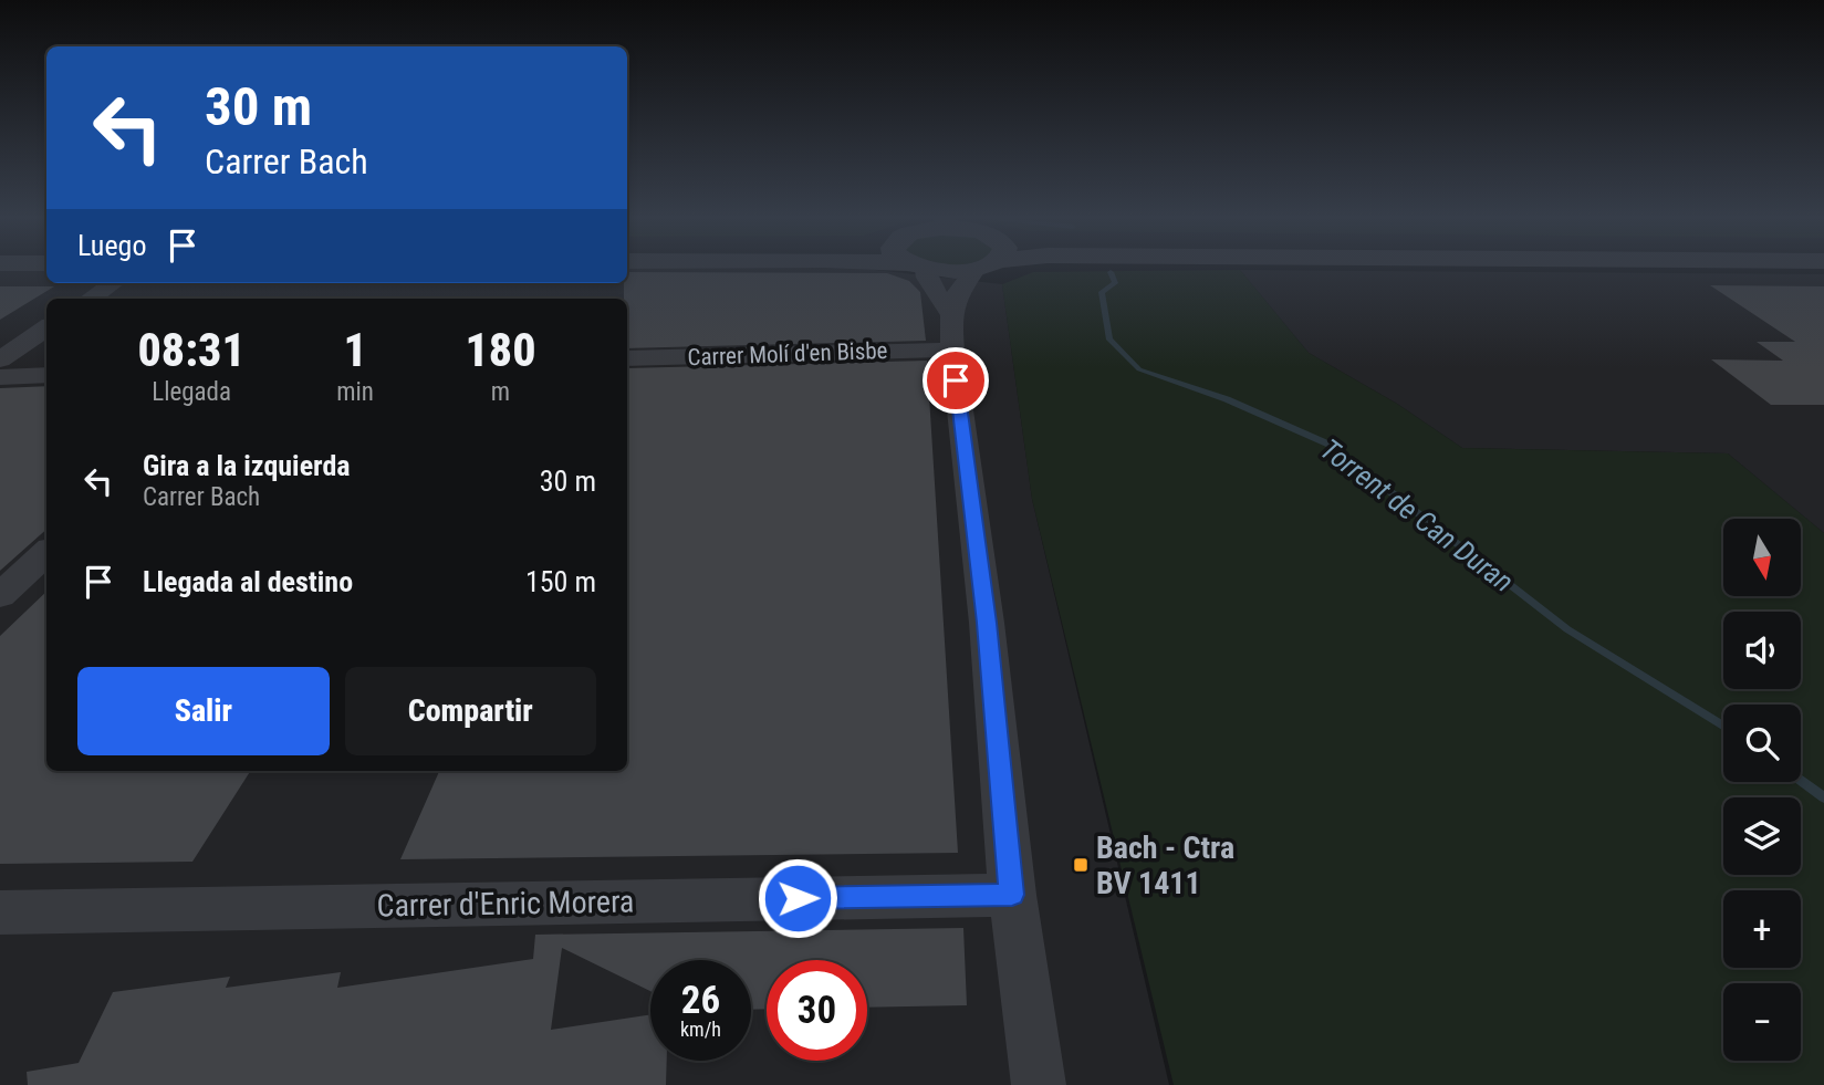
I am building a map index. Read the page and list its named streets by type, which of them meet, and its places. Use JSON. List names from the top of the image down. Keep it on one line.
{"streets":{"street":["Carrer Molí d'en Bisbe","Carrer d'Enric Morera"]},"water":["Torrent de Can Duran"],"places":{"transit":["Bach - Ctra BV 1411"]},"north":"bottom","page":{"turn":["30 m","Carrer Bach"],"then":"Luego","eta":["08:31","Llegada","1","min","180","m"],"list":[{"name":"Gira a la izquierda","note":"Carrer Bach","value":"30 m"},{"name":"Llegada al destino","value":"150 m"}],"map_buttons":["+","−"],"buttons":["Salir","Compartir"],"speed":"26 km/h","limit":"30"}}
